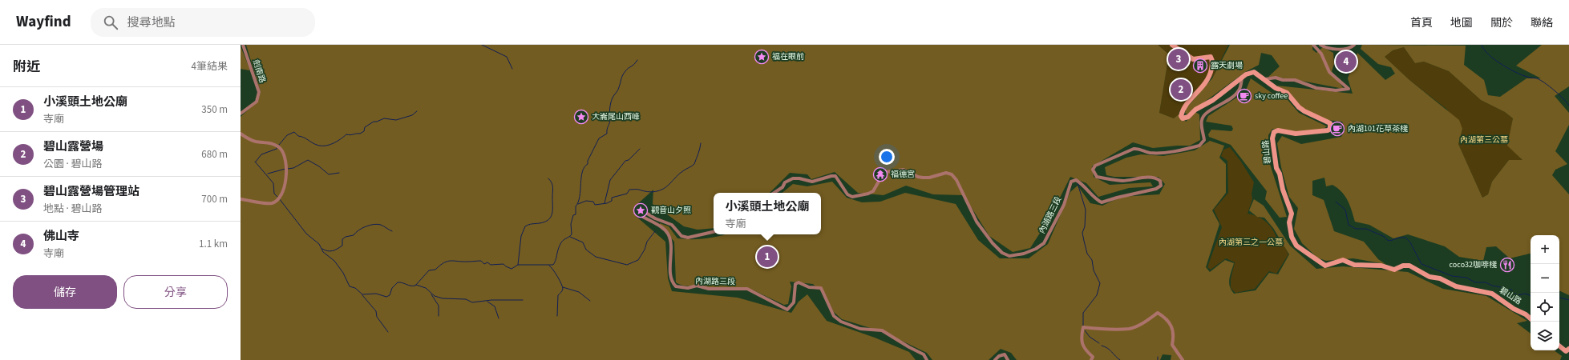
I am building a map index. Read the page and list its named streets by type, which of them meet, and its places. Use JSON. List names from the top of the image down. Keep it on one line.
{"streets":{"street":["劍南路","碧山路","內湖路三段"]},"crossings":[["碧山路","內湖路三段"]],"parks":["內湖第三公墓","內湖第三之一公墓"],"places":{"place":["福在眼前","大崙尾山西峰","觀音山夕照"],"building":["露天劇場"],"cafe":["sky coffee","內湖101花草茶棧"],"temple":["福德宮"],"restaurant":["coco32咖啡棧"]},"page":{"header":"Wayfind","search":"搜尋地點","nav":["首頁","地圖","關於","聯絡"],"heading":["附近","4筆結果"],"pins":["3","4","2","1"],"list":[{"mark":"1","name":"小溪頭土地公廟","note":"寺廟","value":"350 m"},{"mark":"2","name":"碧山露營場","note":"公園 · 碧山路","value":"680 m"},{"mark":"3","name":"碧山露營場管理站","note":"地點 · 碧山路","value":"700 m"},{"mark":"4","name":"佛山寺","note":"寺廟","value":"1.1 km"}],"popup":["小溪頭土地公廟","寺廟"],"map_buttons":["+","−"],"buttons":["儲存","分享"]}}
